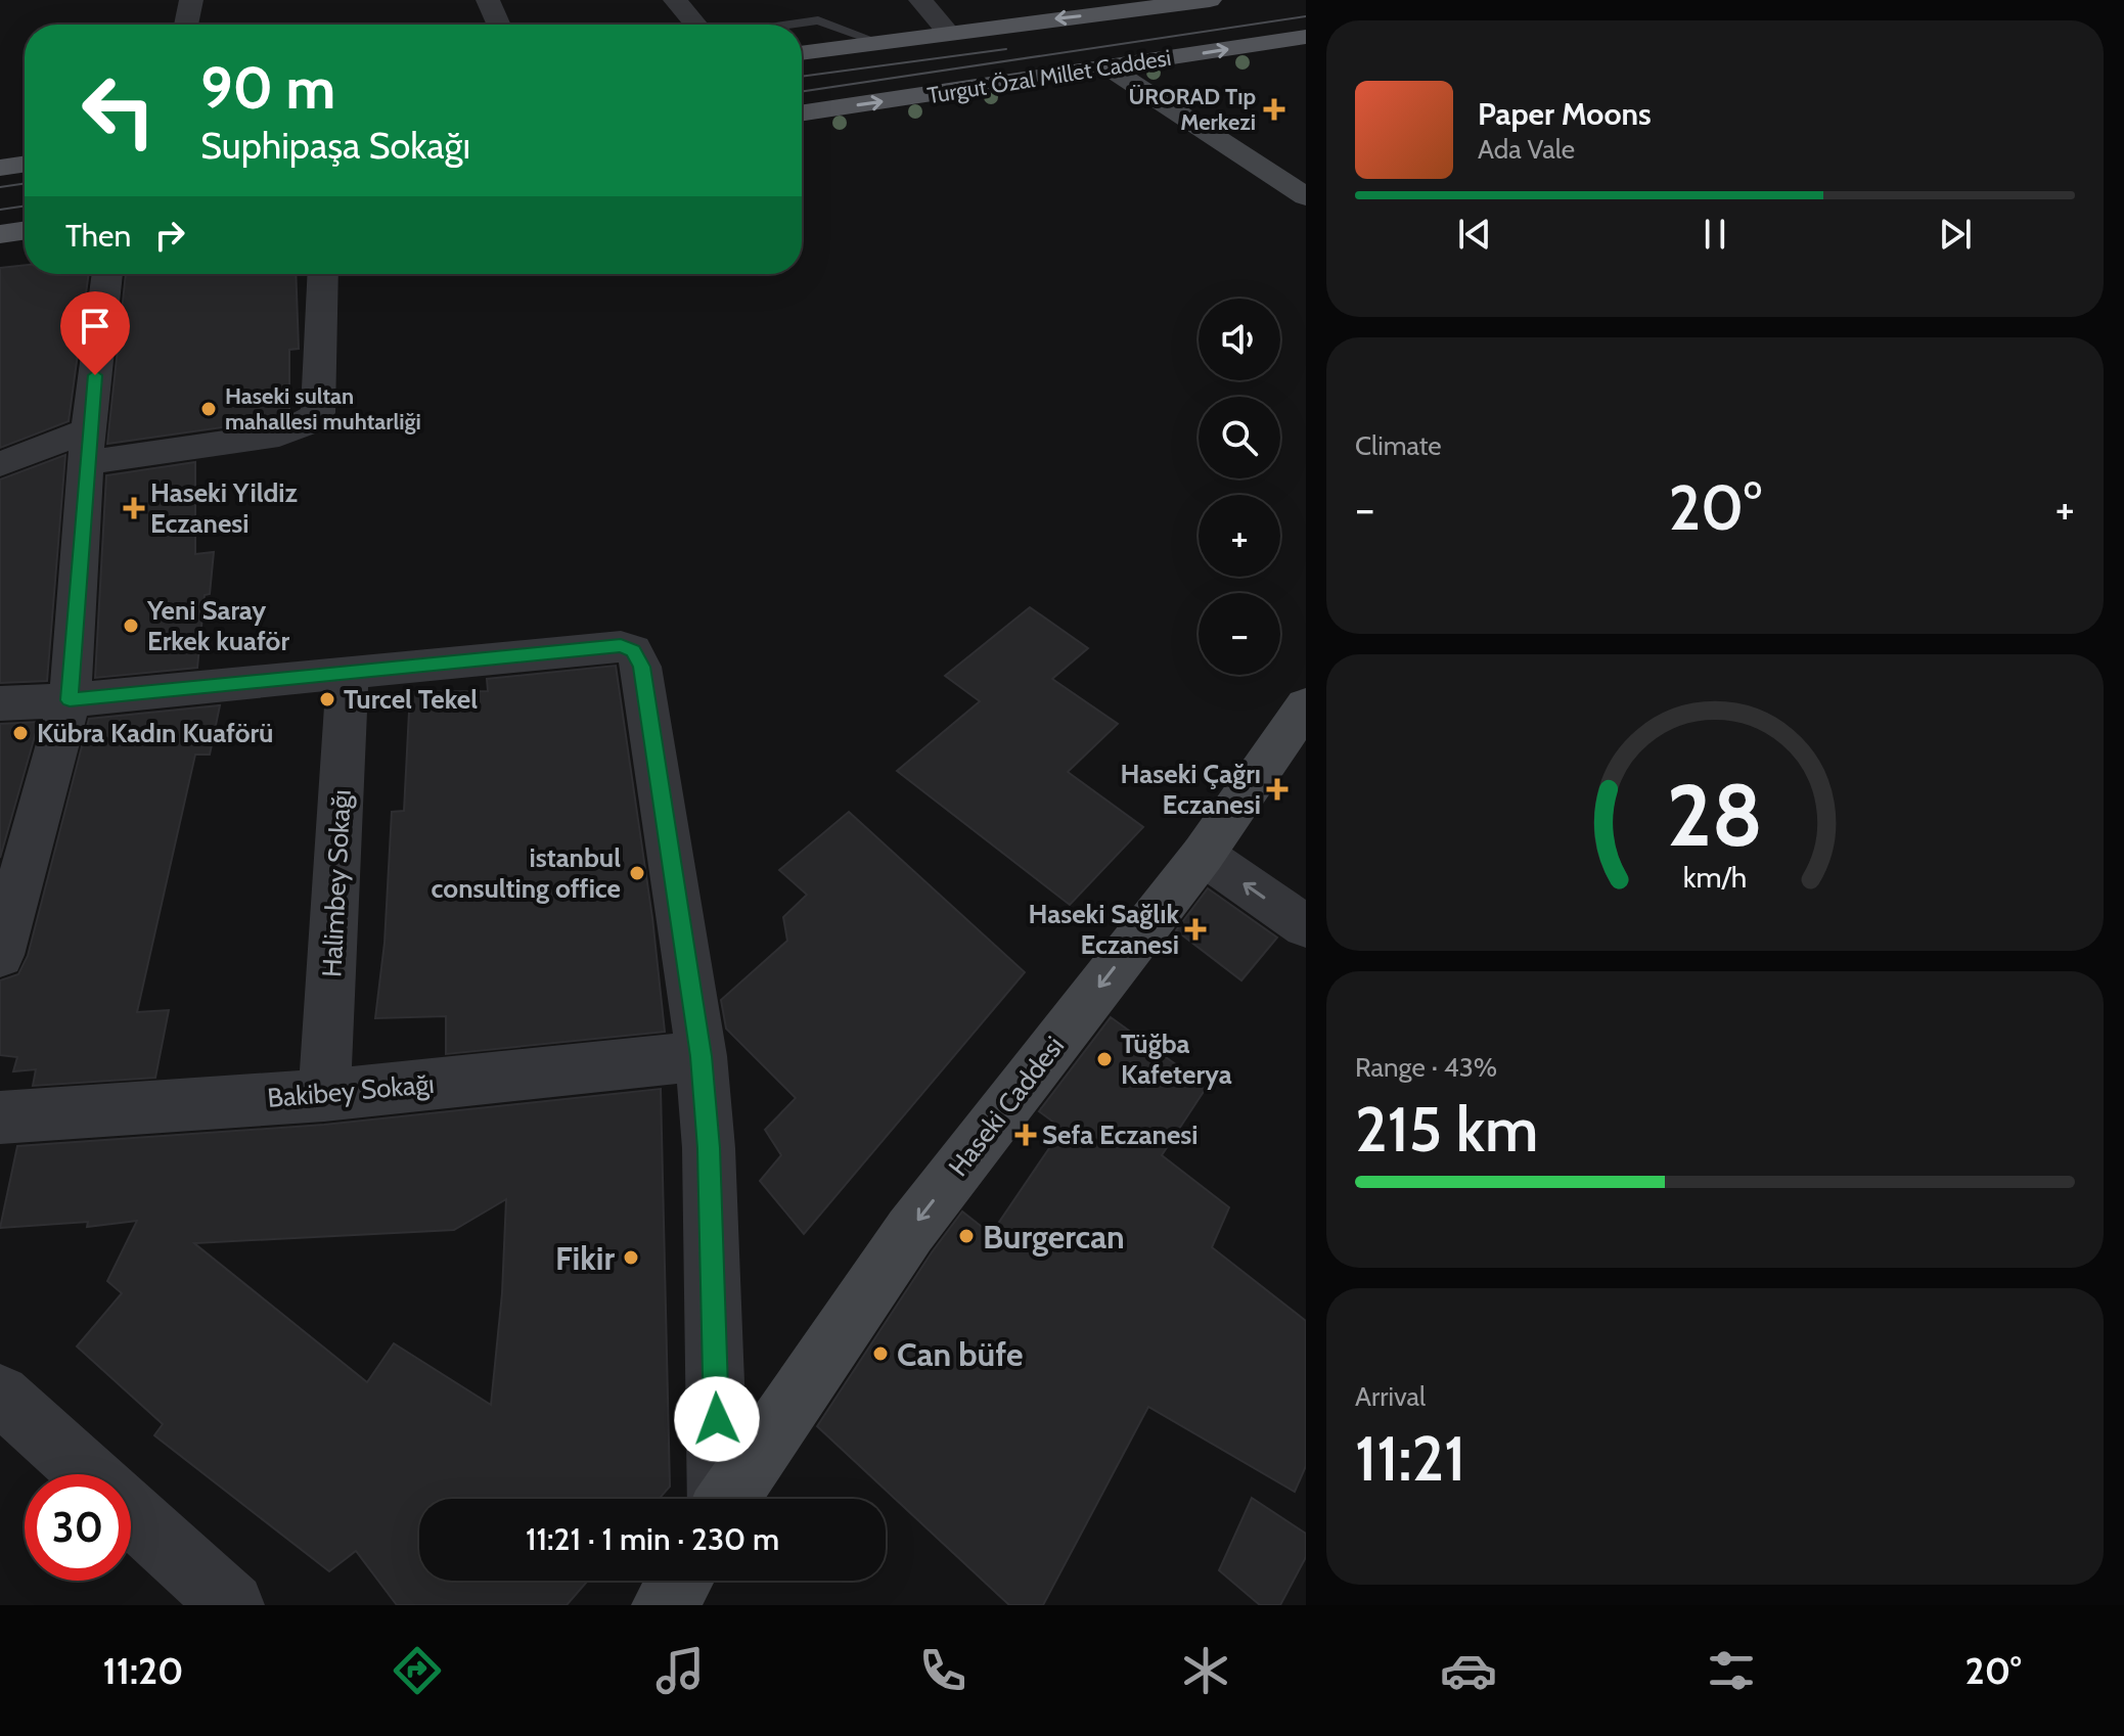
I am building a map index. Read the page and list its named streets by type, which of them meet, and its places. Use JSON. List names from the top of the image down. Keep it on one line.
{"streets":{"main road":["Turgut Özal Millet Caddesi"],"street":["Halimbey Sokağı","Bakibey Sokağı","Haseki Caddesi"]},"crossings":[["Halimbey Sokağı","Bakibey Sokağı"]],"one_way":["Haseki Caddesi"],"places":{"health":["ÜRORAD Tıp Merkezi","Haseki Yildiz Eczanesi","Haseki Çağrı Eczanesi","Haseki Sağlık Eczanesi","Sefa Eczanesi"],"other":["Haseki sultan mahallesi muhtarliği","Yeni Saray Erkek kuaför","Turcel Tekel","Kübra Kadın Kuaförü","istanbul consulting office","Tüğba Kafeterya","Burgercan","Fikir","Can büfe"]},"page":{"turn":["90 m","Suphipaşa Sokağı"],"song":["Paper Moons","Ada Vale"],"then":"Then","map_buttons":["+","−"],"tile":["Climate",["Range · 43%","215 km"],["Arrival","11:21"]],"heat":["−","20°","+"],"limit":"30","trip":"11:21 · 1 min · 230 m","tabs":["11:20","20°"],"gauge":["28","km/h"]}}
